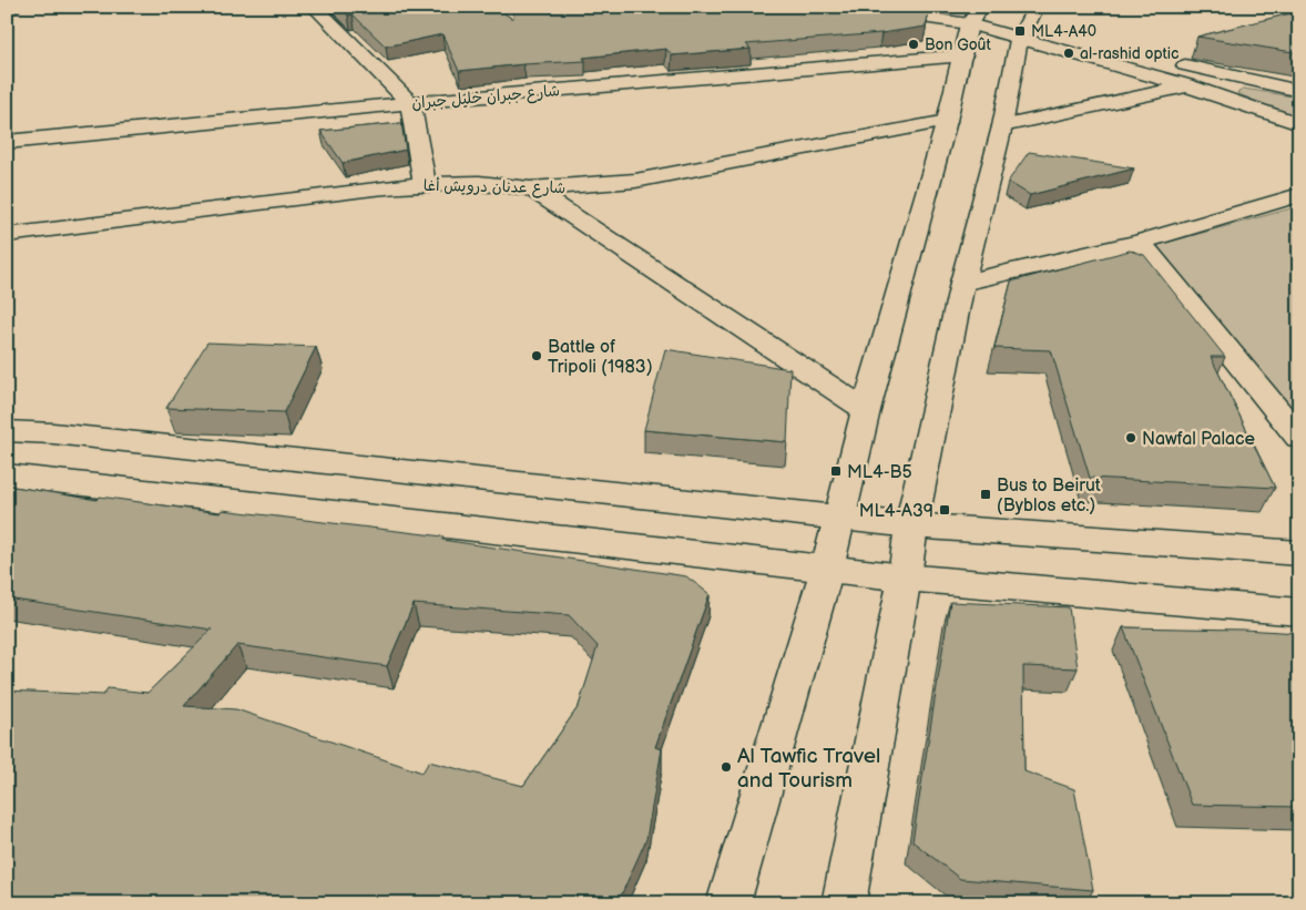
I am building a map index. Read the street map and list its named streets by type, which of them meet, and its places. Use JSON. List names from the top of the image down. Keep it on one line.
{"streets":{"main road":["شارع جبران خليل جبران","شارع عدنان درويش أغا"]},"places":{"transit":["ML4-A40","ML4-B5","Bus to Beirut (Byblos etc.)","ML4-A39"],"other":["Bon Goût","al-rashid optic","Battle of Tripoli (1983)","Nawfal Palace","Al Tawfic Travel and Tourism"]}}
